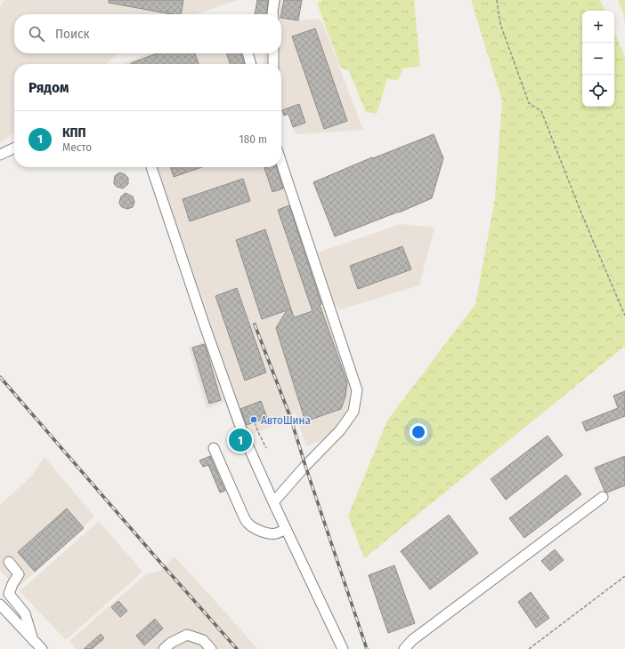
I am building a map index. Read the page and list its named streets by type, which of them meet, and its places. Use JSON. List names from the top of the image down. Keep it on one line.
{"places":["АвтоШина"],"page":{"map_buttons":["+","−"],"search":"Поиск","heading":"Рядом","list":[{"mark":"1","name":"КПП","note":"Место","value":"180 m"}],"pins":"1"}}
